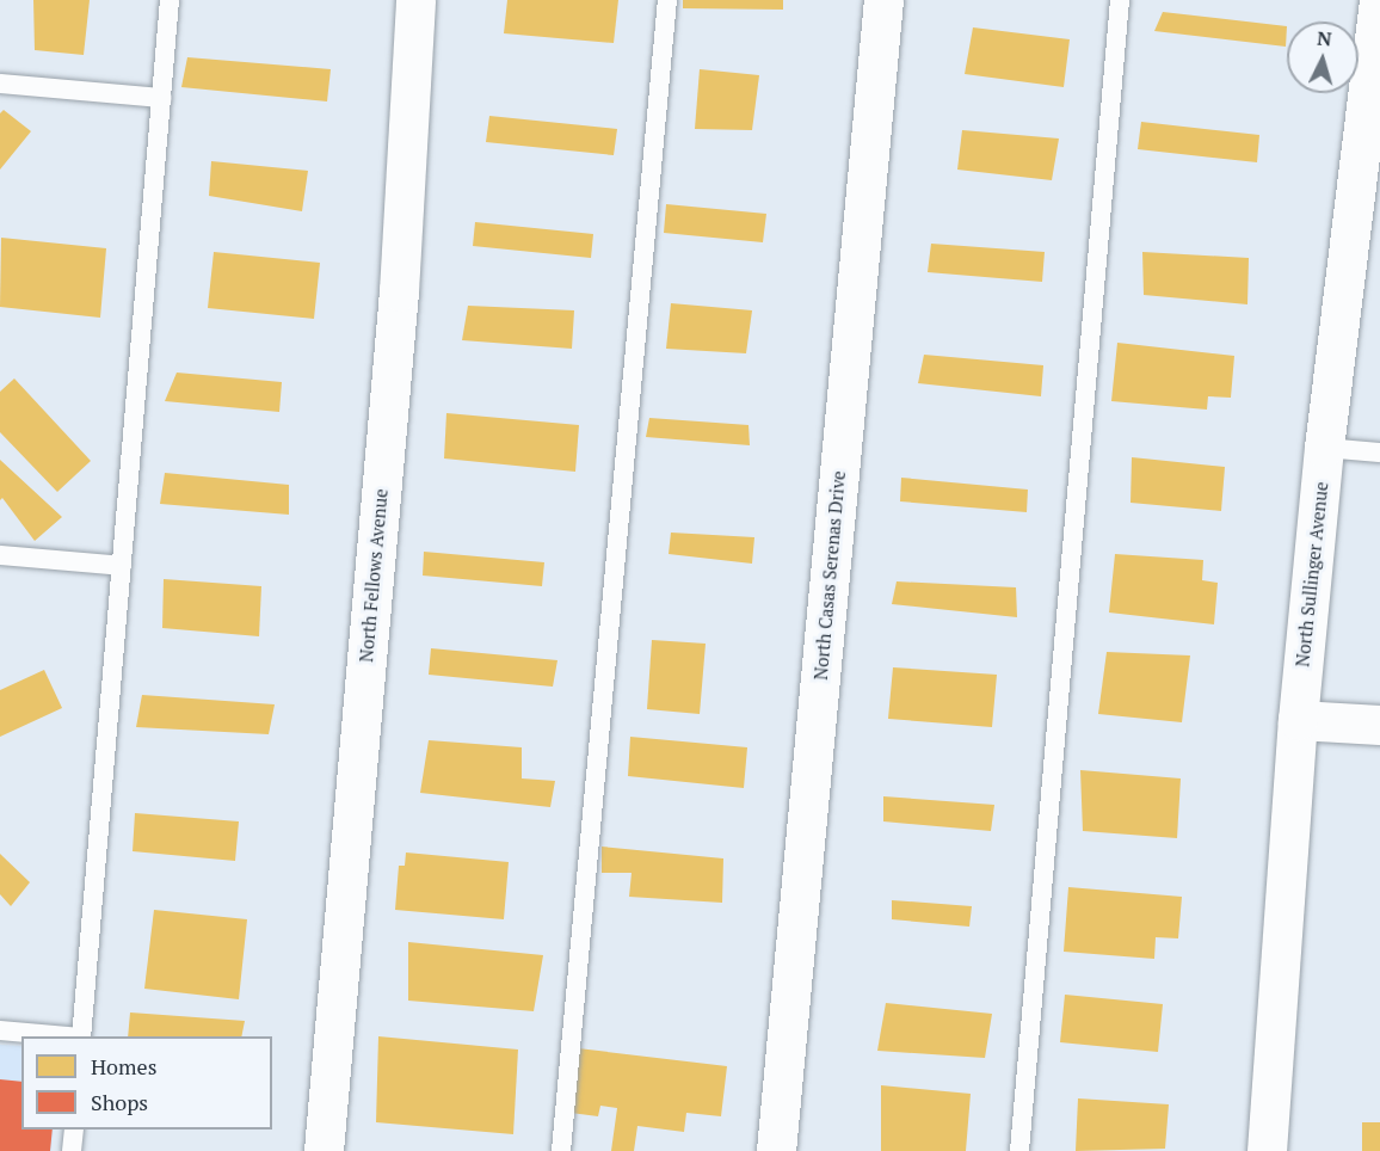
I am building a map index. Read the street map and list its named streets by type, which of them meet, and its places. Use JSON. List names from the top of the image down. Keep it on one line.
{"streets":{"street":["North Sullinger Avenue","North Fellows Avenue","North Casas Serenas Drive"]},"legend":["Homes","Shops"],"north":"top"}
